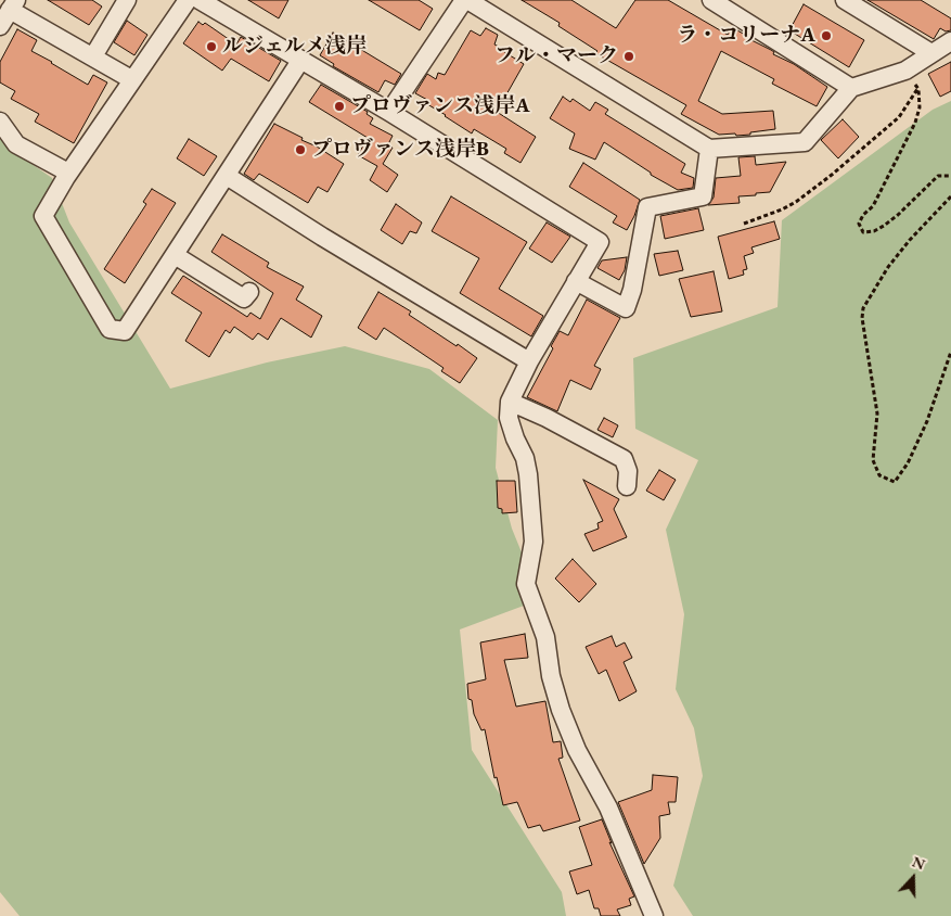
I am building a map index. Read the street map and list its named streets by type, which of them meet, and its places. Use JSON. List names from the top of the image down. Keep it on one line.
{"places":["ラ・コリーナA","ルジェルメ浅岸","フル・マーク","プロヴァンス浅岸A","プロヴァンス浅岸B"],"north":"top"}
